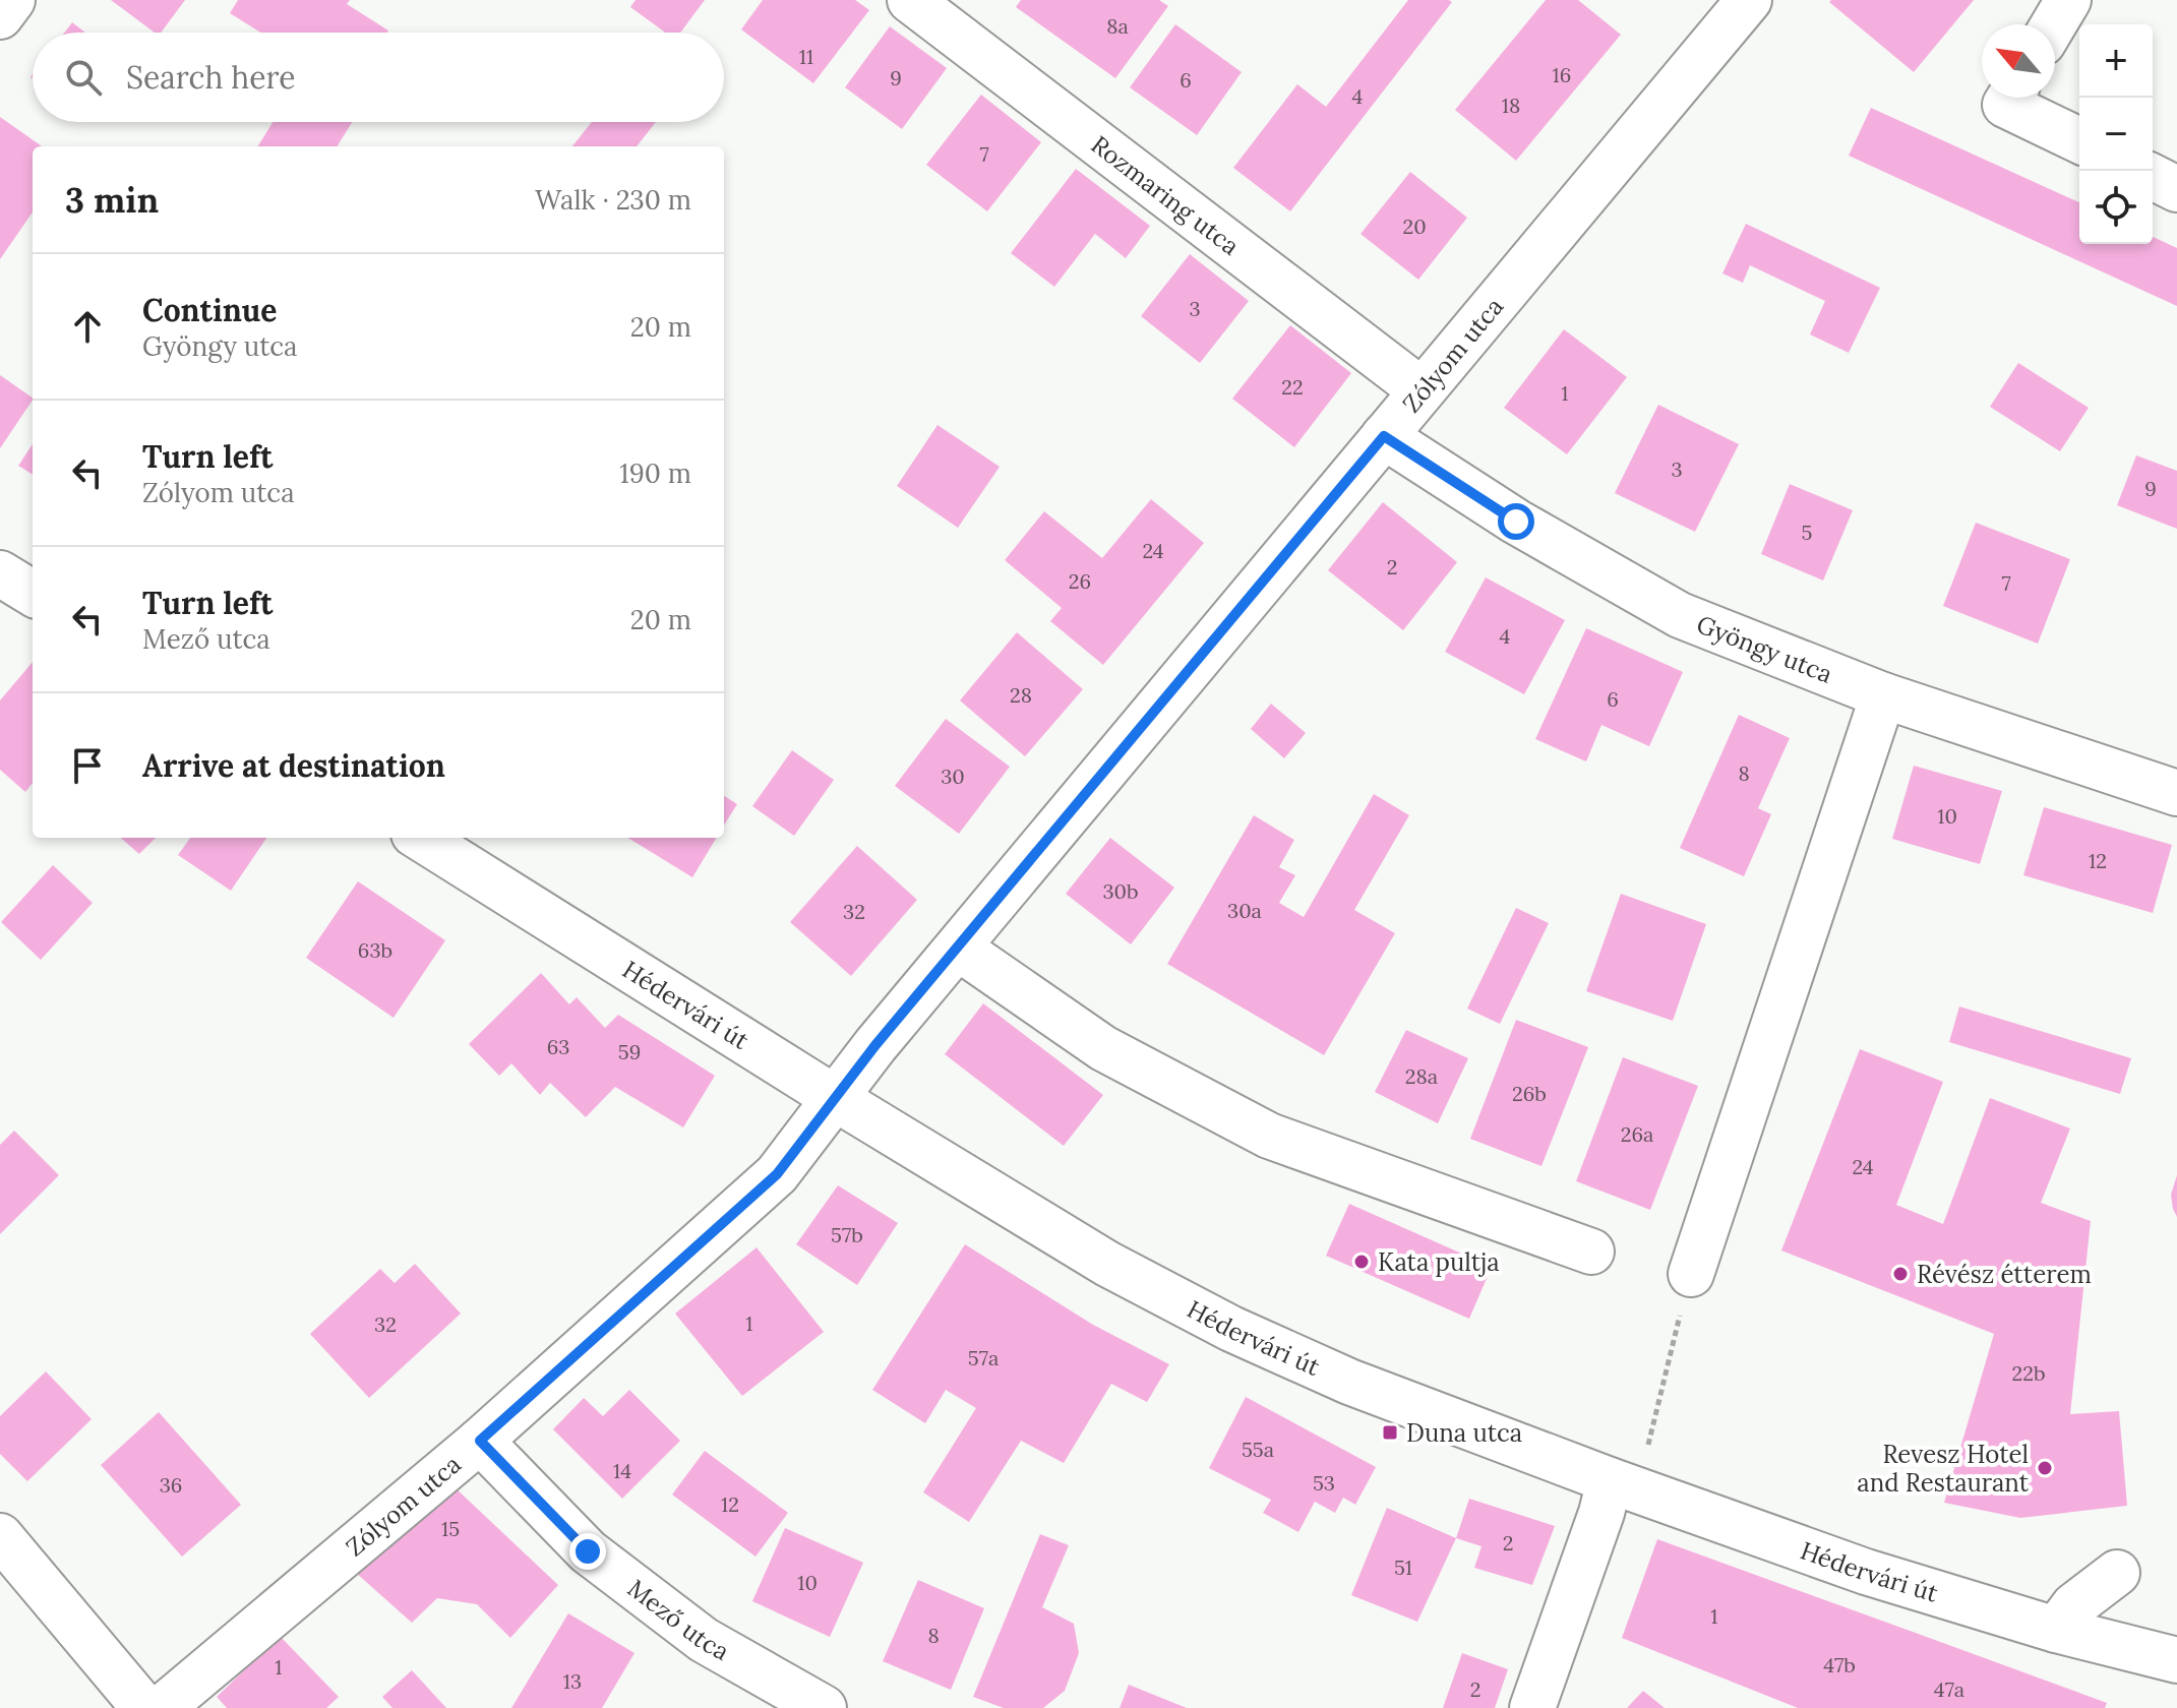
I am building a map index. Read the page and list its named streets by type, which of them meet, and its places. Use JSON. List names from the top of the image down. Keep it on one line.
{"streets":{"street":["Rozmaring utca","Zólyom utca","Gyöngy utca","Hédervári út","Mező utca"]},"crossings":[["Rozmaring utca","Zólyom utca"],["Zólyom utca","Gyöngy utca"],["Zólyom utca","Hédervári út"],["Zólyom utca","Mező utca"]],"places":{"other":["Kata pultja","Révész étterem","Revesz Hotel and Restaurant"],"transit":["Duna utca"]},"house_numbers":["8a","11","16","9","6","4","18","7","20","3","22","1","3","9","5","24","2","26","7","4","28","6","8","30","10","12","30b","30a","32","63b","63","59","28a","26b","26a","24","57b","1","32","57a","22b","55a","14","53","36","12","15","2","51","10","1","8","47b","1","13","2","47a"],"north":"top left","page":{"map_buttons":["+","−"],"search":"Search here","heading":["3 min","Walk · 230 m"],"list":[["Continue","Gyöngy utca","20 m"],["Turn left","Zólyom utca","190 m"],["Turn left","Mező utca","20 m"],"Arrive at destination"]}}
